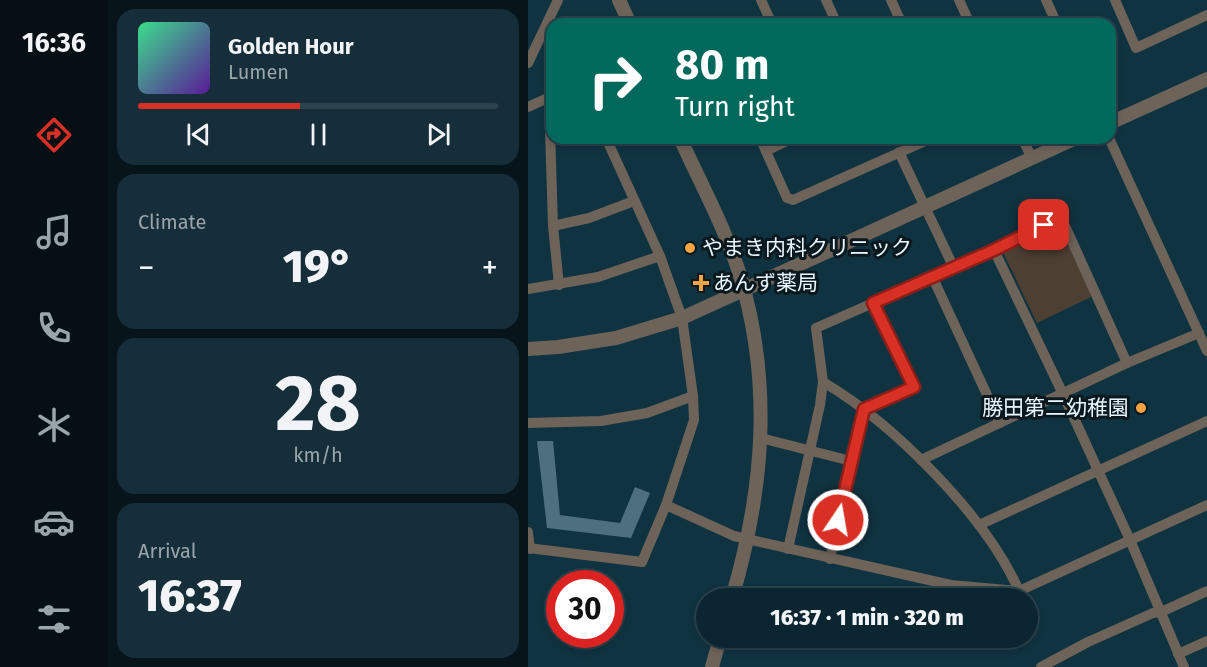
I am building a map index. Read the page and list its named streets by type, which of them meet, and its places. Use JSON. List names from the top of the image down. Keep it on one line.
{"places":{"other":["やまき内科クリニック","勝田第二幼稚園"],"health":["あんず薬局"]},"page":{"tabs":"16:36","turn":["80 m","Turn right"],"song":["Golden Hour","Lumen"],"tile":["Climate",["28","km/h"],["Arrival","16:37"]],"heat":["−","19°","+"],"limit":"30","trip":"16:37 · 1 min · 320 m"}}
